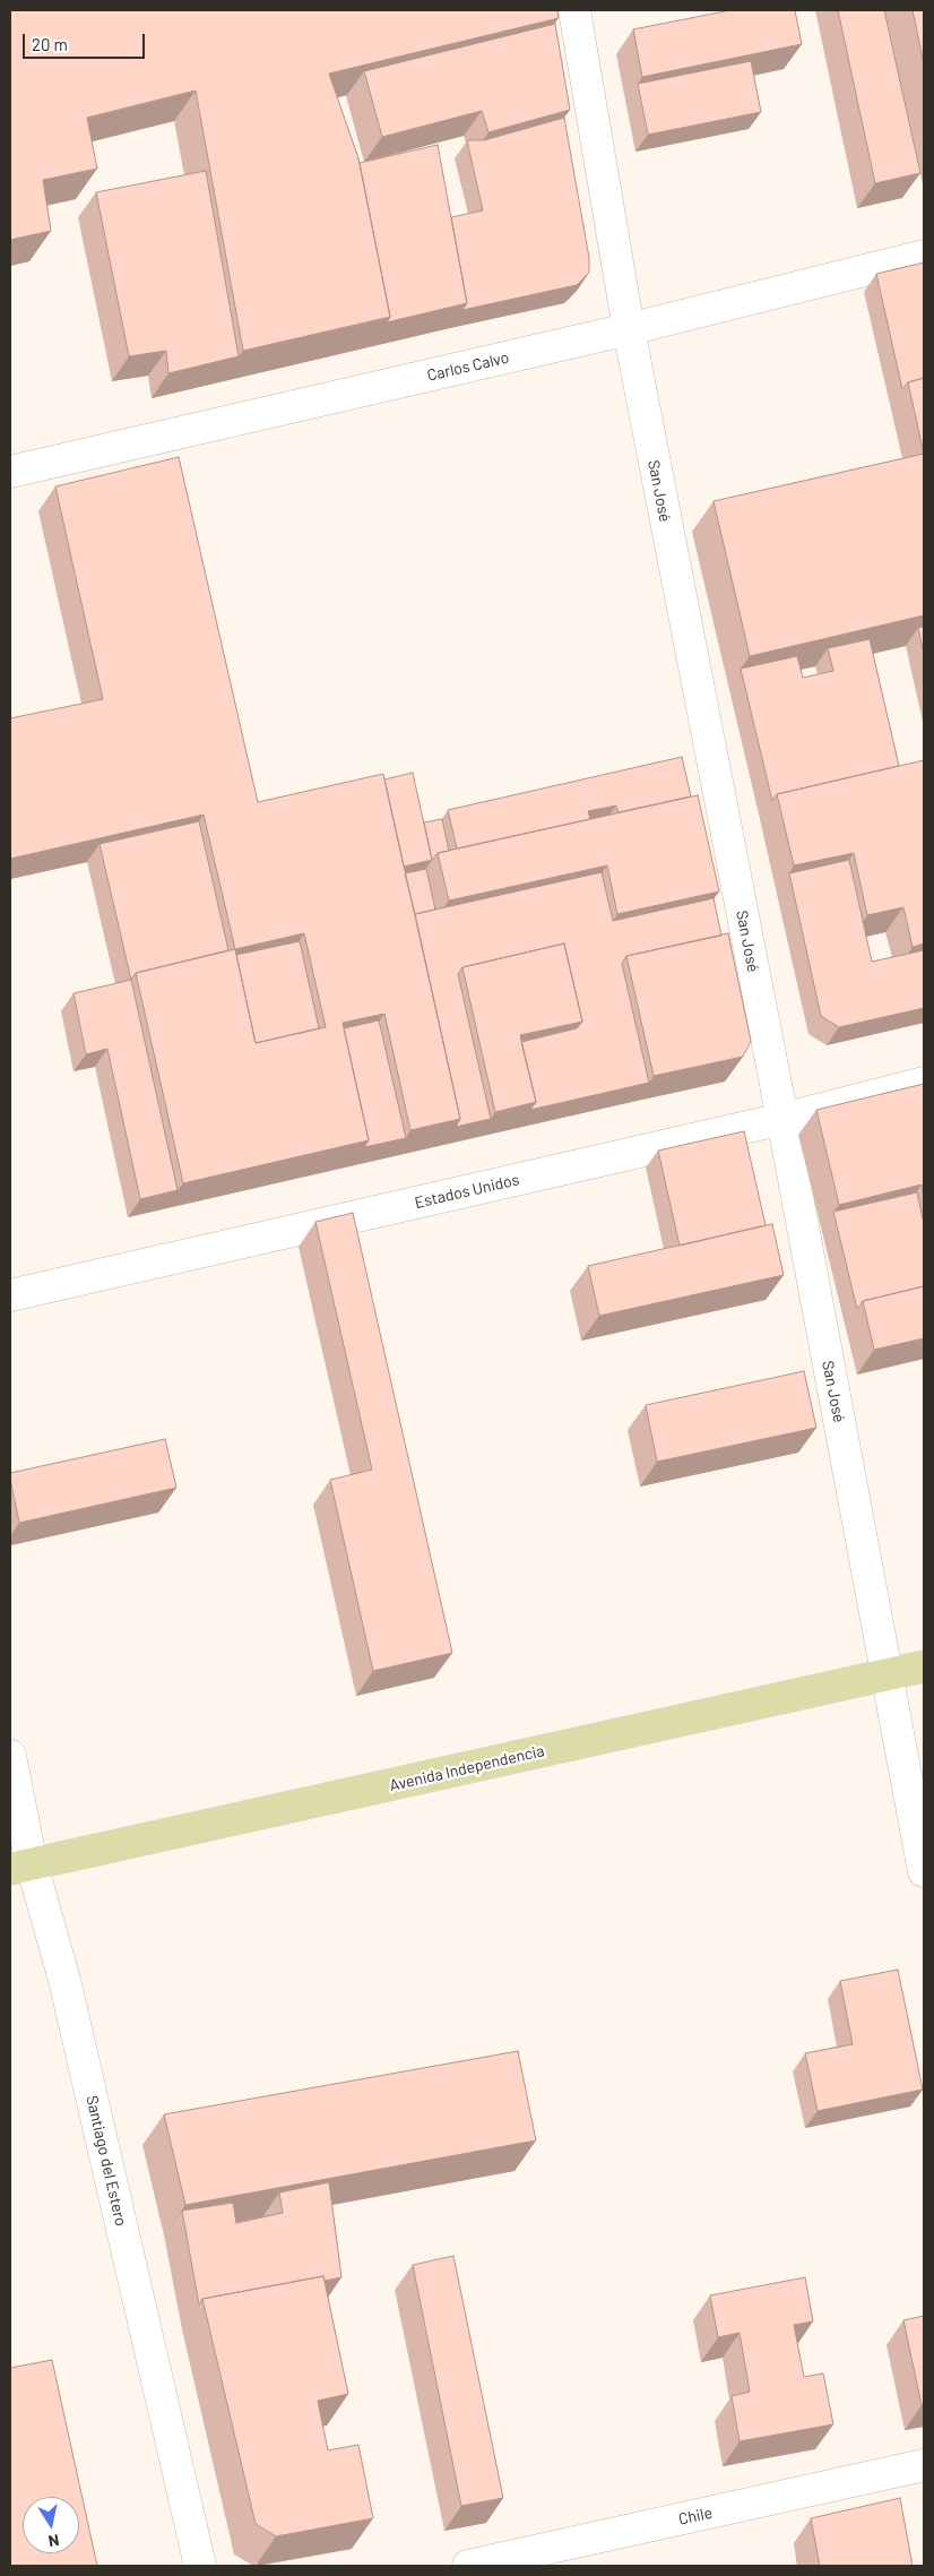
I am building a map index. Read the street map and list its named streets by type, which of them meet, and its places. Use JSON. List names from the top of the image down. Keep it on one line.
{"streets":{"main road":["Avenida Independencia"],"street":["Carlos Calvo","San José","Estados Unidos","Santiago del Estero","Chile"]},"crossings":[["Carlos Calvo","San José"],["San José","Estados Unidos"],["San José","Avenida Independencia"],["Avenida Independencia","Santiago del Estero"]],"scale_bar":"20 m","north":"bottom"}
